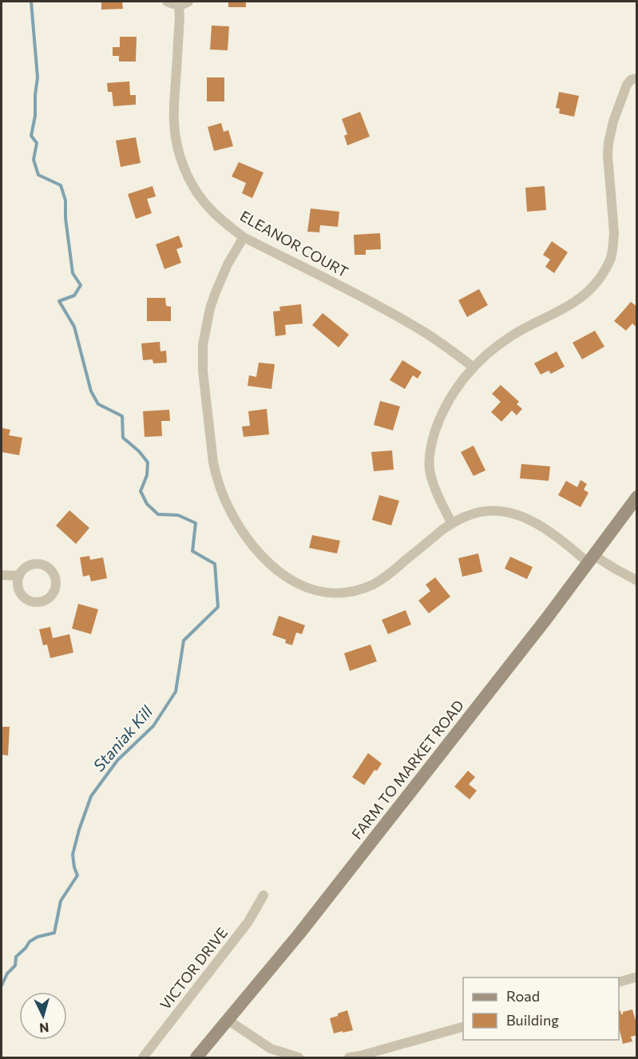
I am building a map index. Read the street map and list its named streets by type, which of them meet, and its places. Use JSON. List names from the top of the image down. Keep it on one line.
{"streets":{"street":["ELEANOR COURT","FARM TO MARKET ROAD","VICTOR DRIVE"]},"water":["Staniak Kill"],"legend":["Road","Building"],"north":"bottom"}
